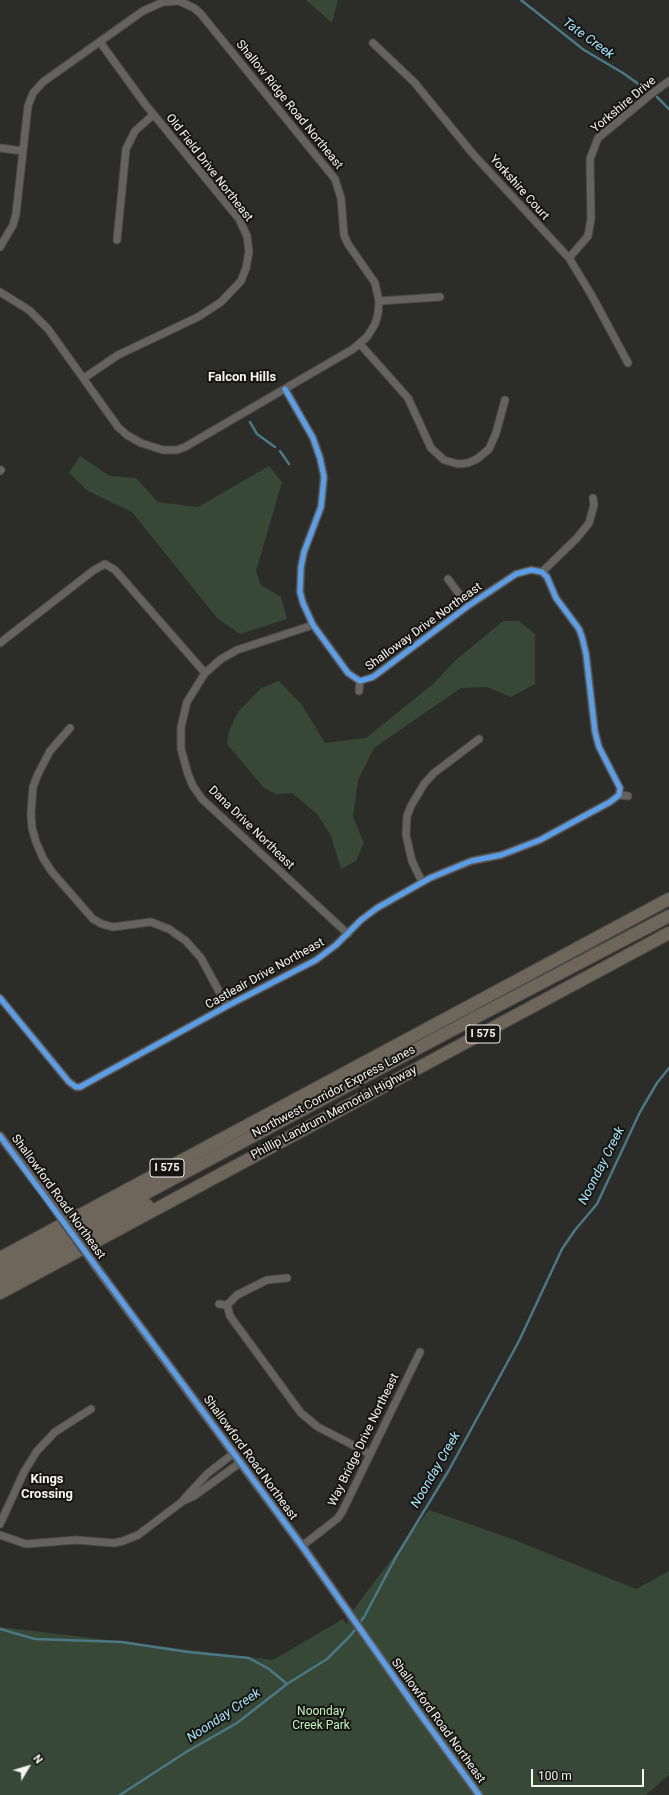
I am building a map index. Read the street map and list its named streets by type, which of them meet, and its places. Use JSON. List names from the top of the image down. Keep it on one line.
{"streets":{"highway":["I 575","Northwest Corridor Express Lanes","Phillip Landrum Memorial Highway"],"street":["Shallow Ridge Road Northeast","Yorkshire Drive","Old Field Drive Northeast","Yorkshire Court","Shalloway Drive Northeast","Dana Drive Northeast","Castleair Drive Northeast","Shallowford Road Northeast","Way Bridge Drive Northeast"]},"crossings":[["Shallow Ridge Road Northeast","Old Field Drive Northeast"],["Shallow Ridge Road Northeast","Shalloway Drive Northeast"],["Yorkshire Drive","Yorkshire Court"],["Shalloway Drive Northeast","Dana Drive Northeast"],["Dana Drive Northeast","Castleair Drive Northeast"],["Shallowford Road Northeast","Way Bridge Drive Northeast"]],"districts":["Falcon Hills","Kings Crossing"],"water":["Tate Creek","Noonday Creek"],"parks":["Noonday Creek Park"],"scale_bar":"100 m","north":"top right"}
